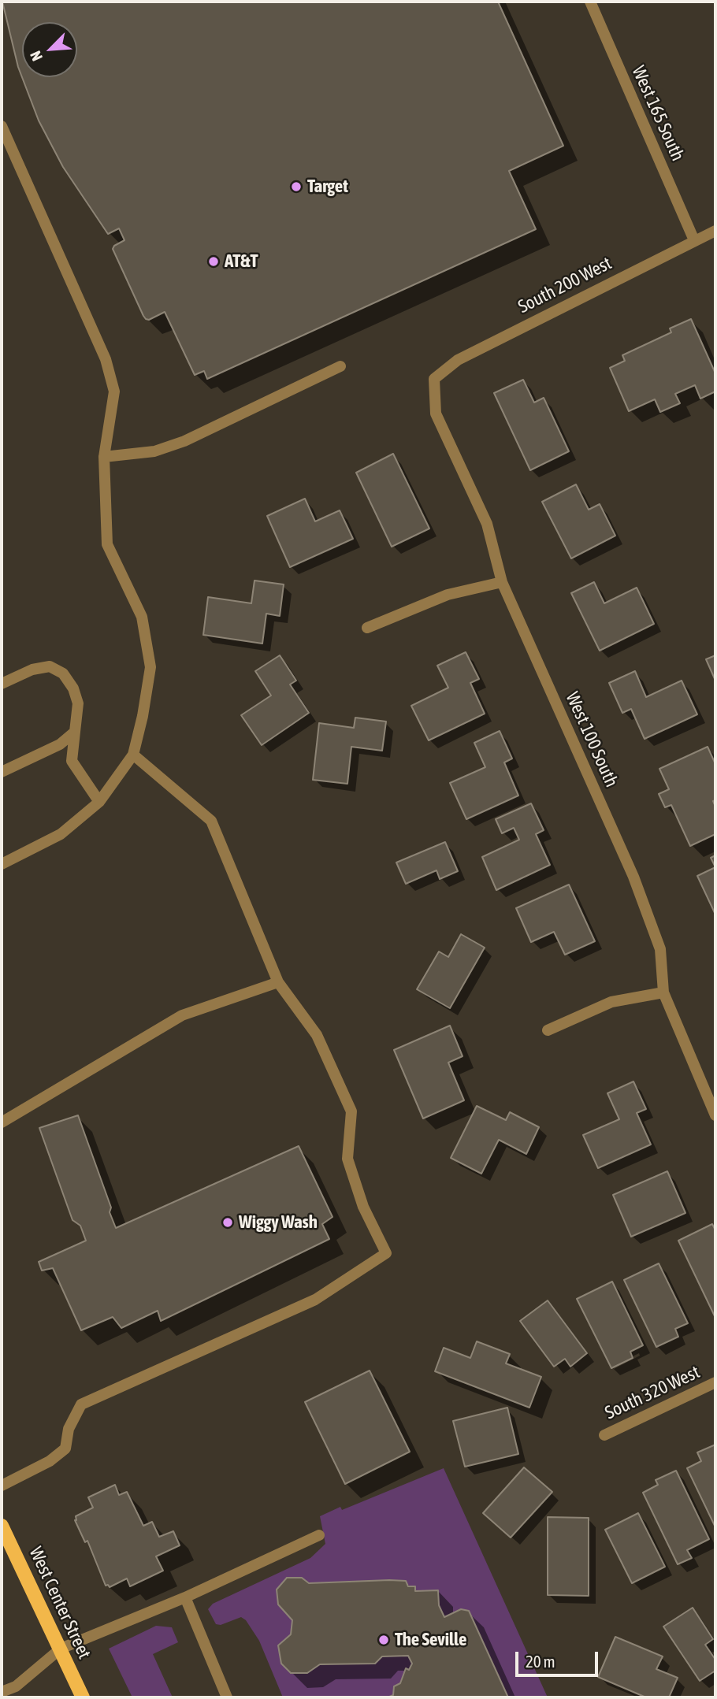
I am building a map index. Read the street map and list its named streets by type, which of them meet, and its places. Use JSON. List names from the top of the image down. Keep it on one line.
{"streets":{"main road":["West Center Street"],"street":["West 165 South","South 200 West","West 100 South","South 320 West"]},"crossings":[["West 165 South","South 200 West"],["South 200 West","West 100 South"]],"places":["Target","AT&T","Wiggy Wash","The Seville"],"scale_bar":"20 m","north":"bottom left"}
